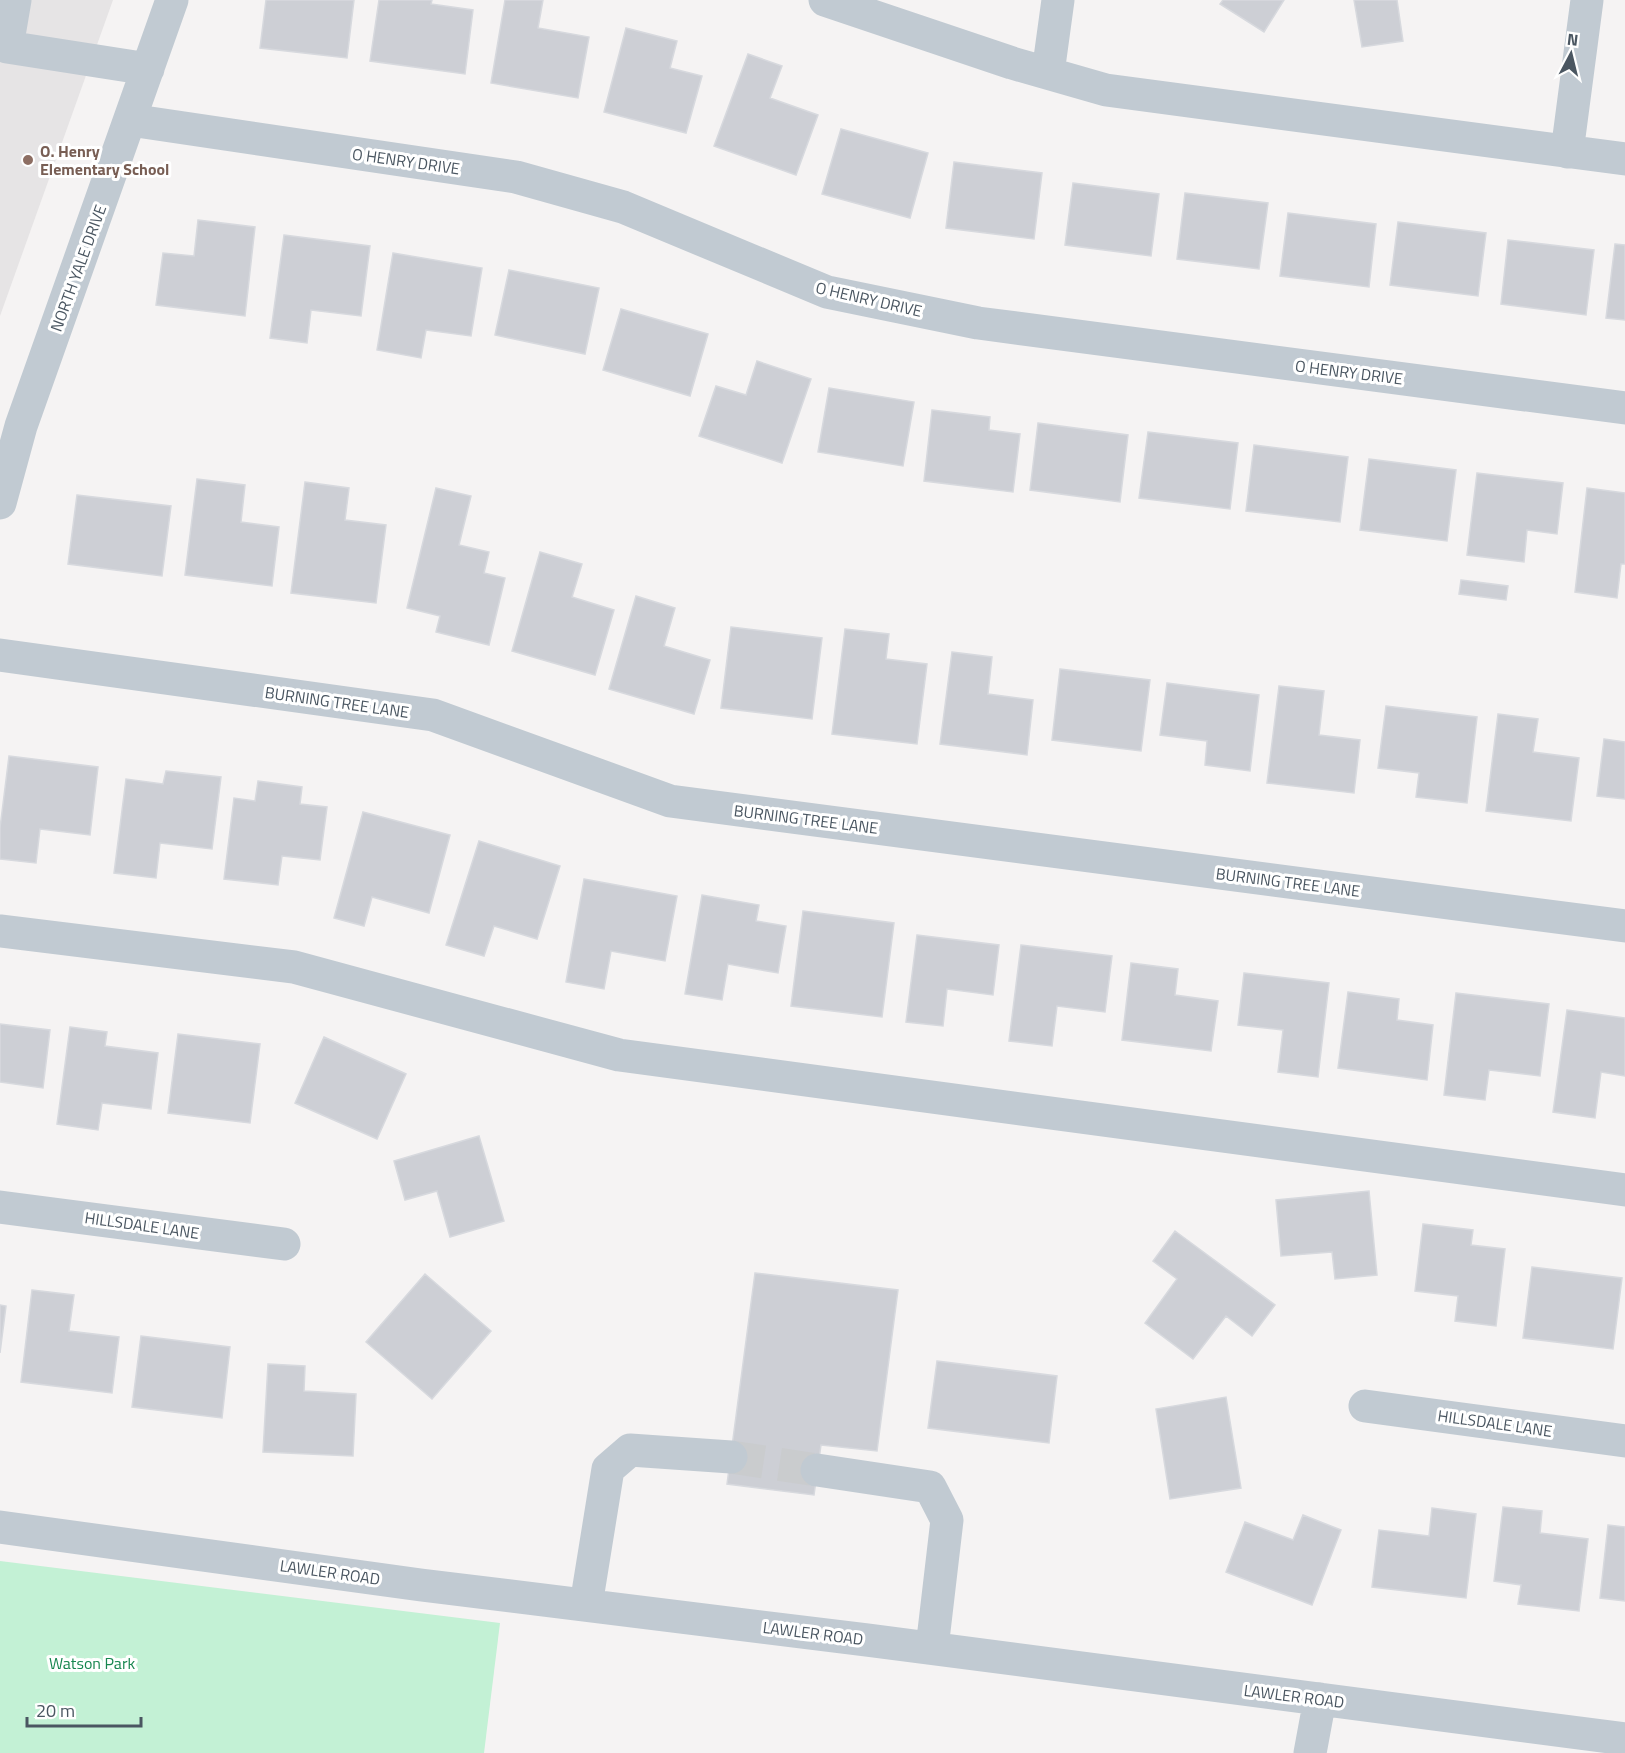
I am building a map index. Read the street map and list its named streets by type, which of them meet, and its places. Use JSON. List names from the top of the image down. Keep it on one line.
{"streets":{"street":["O HENRY DRIVE","NORTH YALE DRIVE","BURNING TREE LANE","HILLSDALE LANE","LAWLER ROAD"]},"crossings":[["O HENRY DRIVE","NORTH YALE DRIVE"]],"parks":["Watson Park"],"places":["O. Henry Elementary School"],"scale_bar":"20 m","north":"top"}
